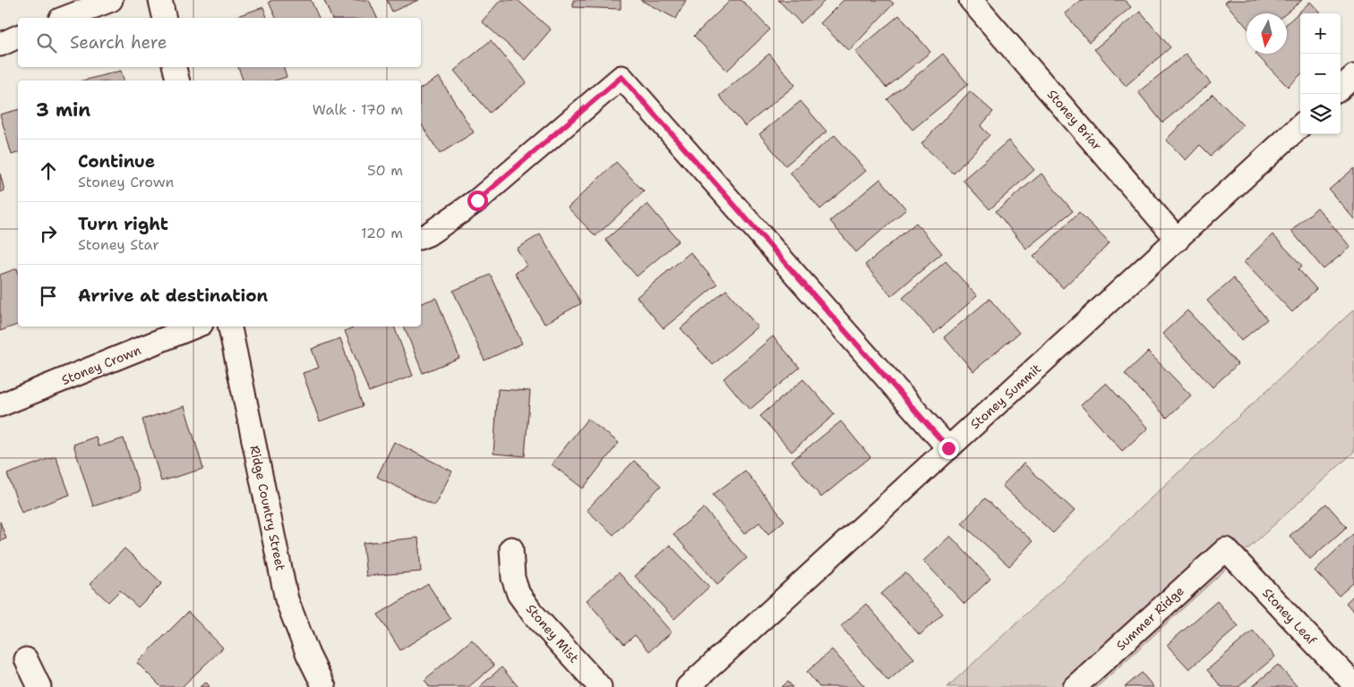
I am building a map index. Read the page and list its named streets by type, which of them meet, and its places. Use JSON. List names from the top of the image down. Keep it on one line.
{"streets":{"street":["Stoney Briar","Stoney Crown","Stoney Summit","Ridge Country Street","Stoney Leaf","Summer Ridge","Stoney Mist"]},"crossings":[["Stoney Briar","Stoney Summit"],["Stoney Leaf","Summer Ridge"]],"north":"bottom","page":{"map_buttons":["+","−"],"search":"Search here","heading":["3 min","Walk · 170 m"],"list":[["Continue","Stoney Crown","50 m"],["Turn right","Stoney Star","120 m"],"Arrive at destination"]}}
